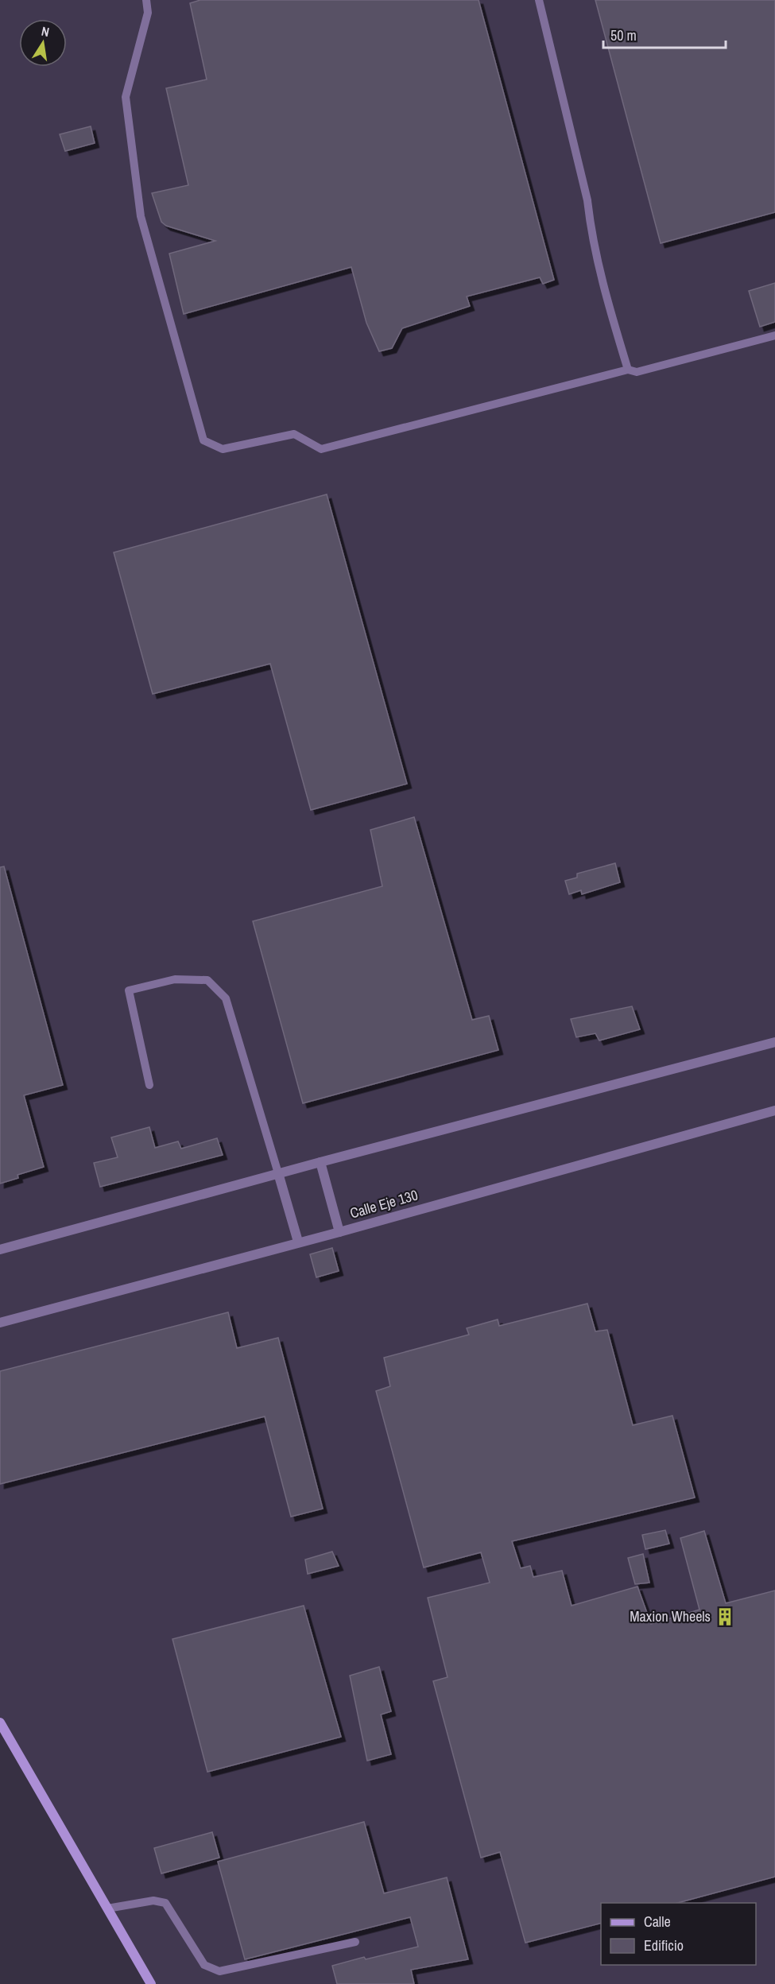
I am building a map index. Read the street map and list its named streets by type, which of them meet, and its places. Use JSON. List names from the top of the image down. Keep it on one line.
{"streets":{"street":["Calle Eje 130"]},"places":{"building":["Maxion Wheels"]},"legend":["Calle","Edificio"],"scale_bar":"50 m","north":"top"}
